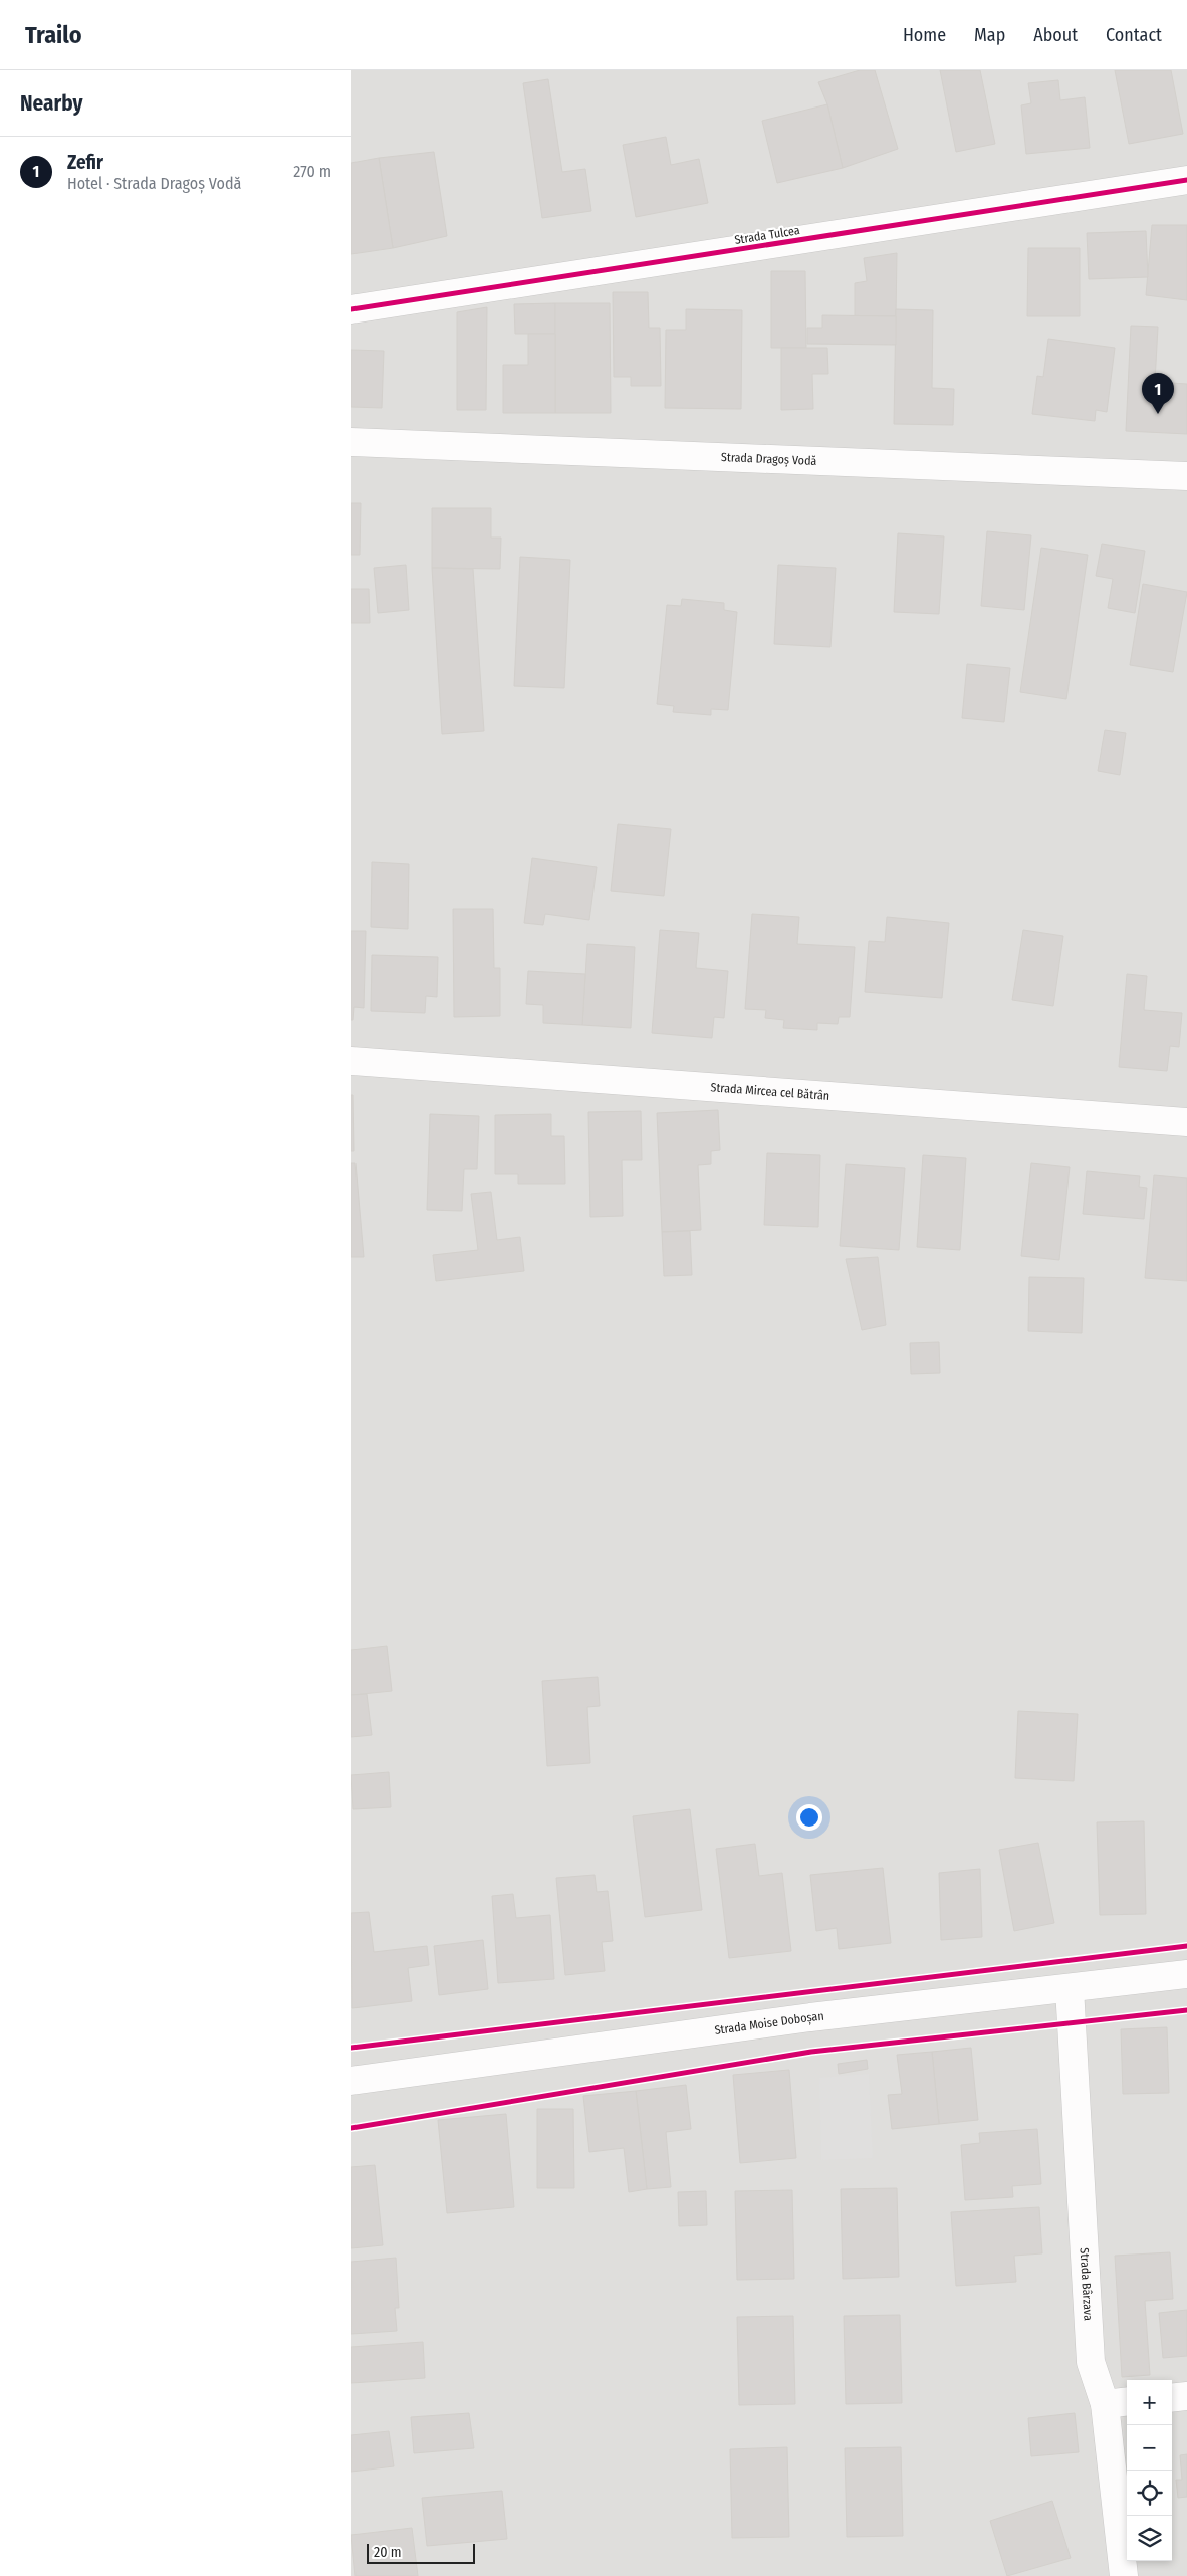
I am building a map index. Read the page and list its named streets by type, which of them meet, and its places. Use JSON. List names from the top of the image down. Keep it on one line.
{"streets":{"street":["Strada Tulcea","Strada Dragoș Vodă","Strada Mircea cel Bătrân","Strada Moise Doboșan","Strada Bârzava"]},"crossings":[["Strada Moise Doboșan","Strada Bârzava"]],"scale_bar":"20 m","page":{"header":"Trailo","nav":["Home","Map","About","Contact"],"heading":"Nearby","list":[{"mark":"1","name":"Zefir","note":"Hotel · Strada Dragoș Vodă","value":"270 m"}],"pins":"1","map_buttons":["+","−"],"scale":"20 m"}}
